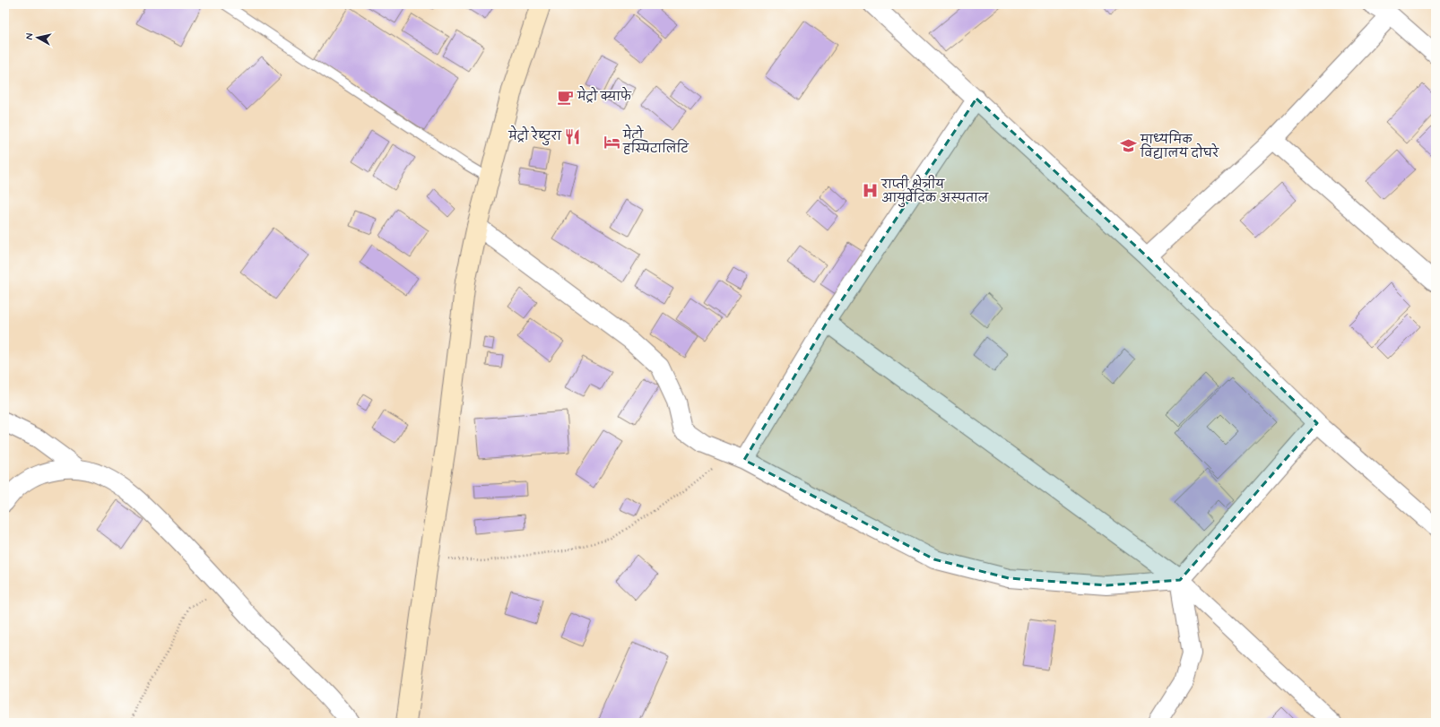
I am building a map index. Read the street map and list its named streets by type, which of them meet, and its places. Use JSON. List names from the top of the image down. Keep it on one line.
{"places":{"cafe":["मेट्रो क्याफे"],"restaurant":["मेट्रो रेष्टुरा"],"hotel":["मेट्रो हस्पिटालिटि"],"school or university":["माध्यमिक विद्यालय दोघरे"],"hospital":["राप्ती क्षेत्रीय आयुर्वेदिक अस्पताल"]},"north":"left"}
